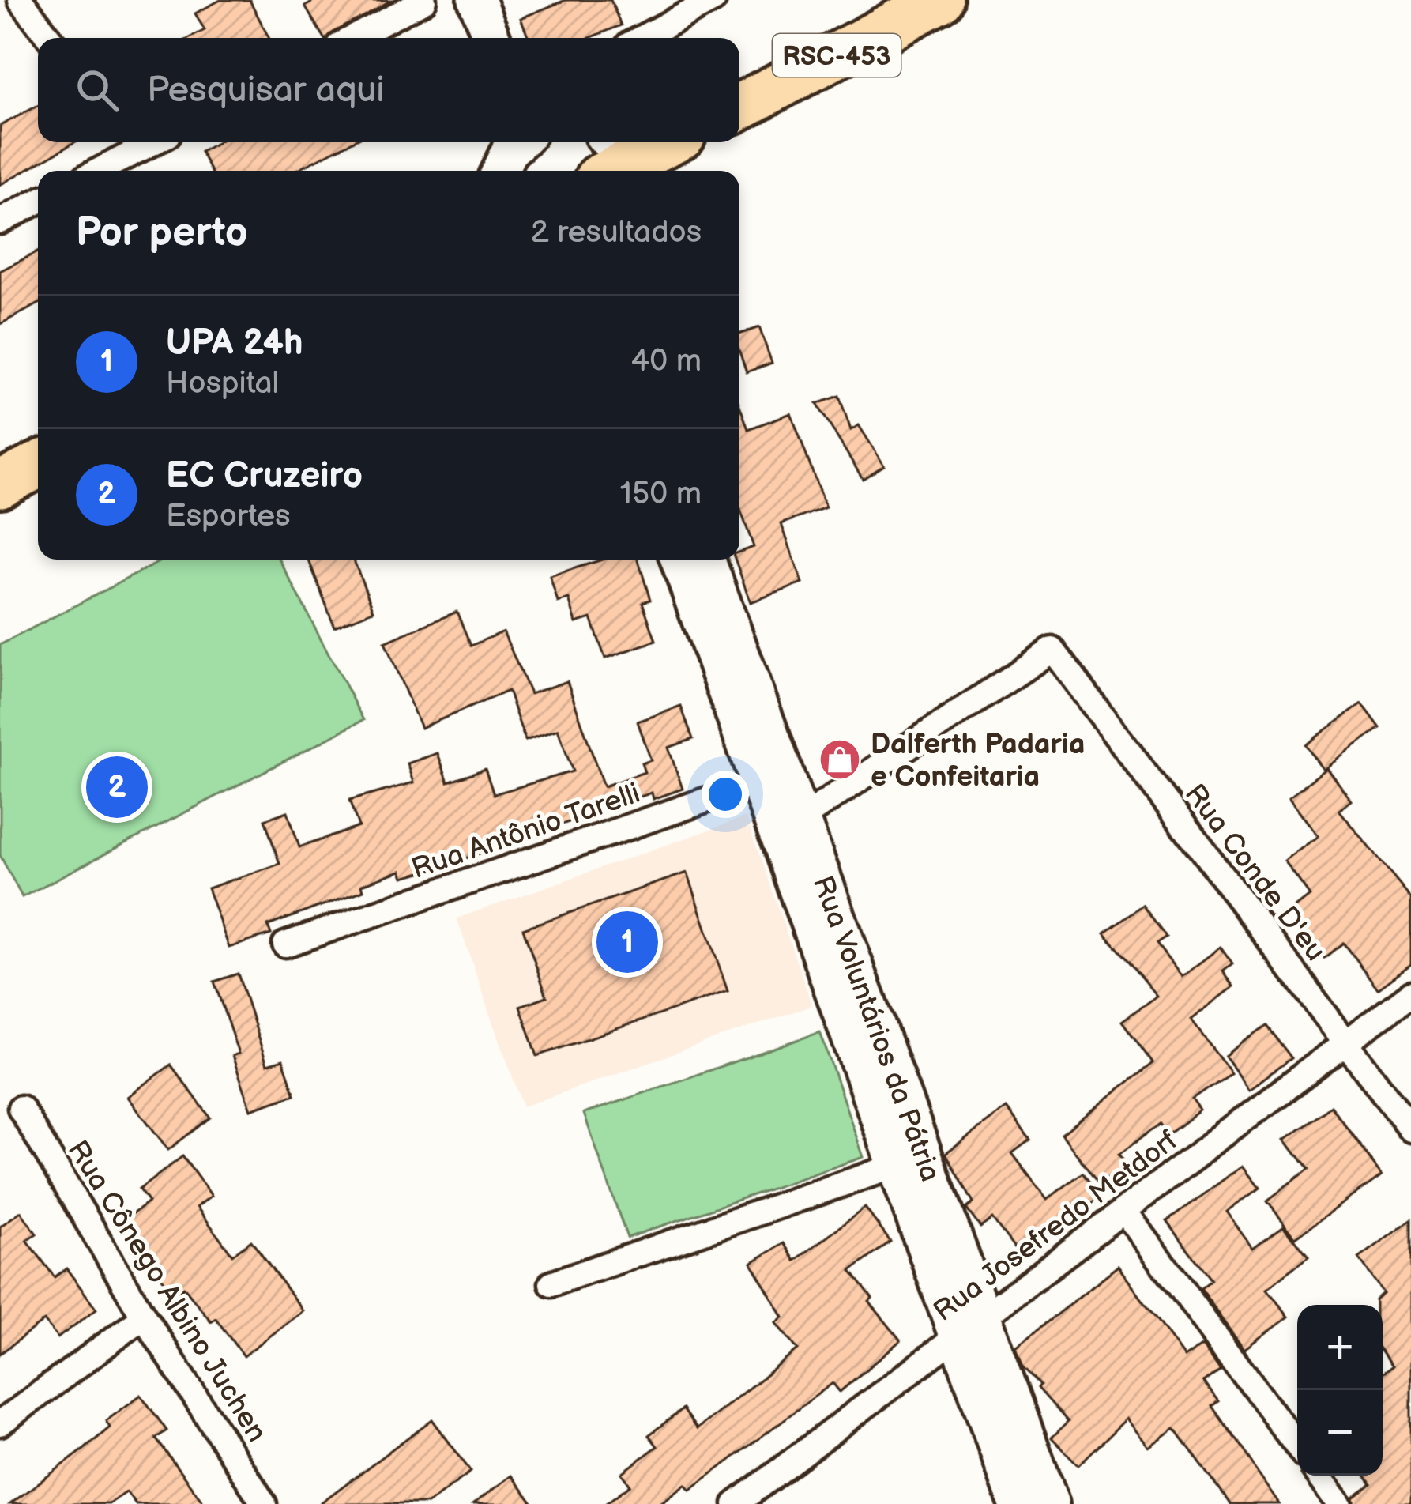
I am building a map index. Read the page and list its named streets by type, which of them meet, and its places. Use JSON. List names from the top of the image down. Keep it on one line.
{"streets":{"highway":["RSC-453"],"main road":["Rua Voluntários da Pátria"],"street":["Rua Antônio Tarelli","Rua Conde D'eu","Rua Josefredo Metdorf","Rua Cônego Albino Juchen"]},"crossings":[["Rua Antônio Tarelli","Rua Voluntários da Pátria"],["Rua Conde D'eu","Rua Voluntários da Pátria"],["Rua Conde D'eu","Rua Josefredo Metdorf"],["Rua Voluntários da Pátria","Rua Josefredo Metdorf"]],"places":{"shop":["Dalferth Padaria e Confeitaria"]},"page":{"search":"Pesquisar aqui","heading":["Por perto","2 resultados"],"list":[{"mark":"1","name":"UPA 24h","note":"Hospital","value":"40 m"},{"mark":"2","name":"EC Cruzeiro","note":"Esportes","value":"150 m"}],"pins":["2","1"],"map_buttons":["+","−"]}}
